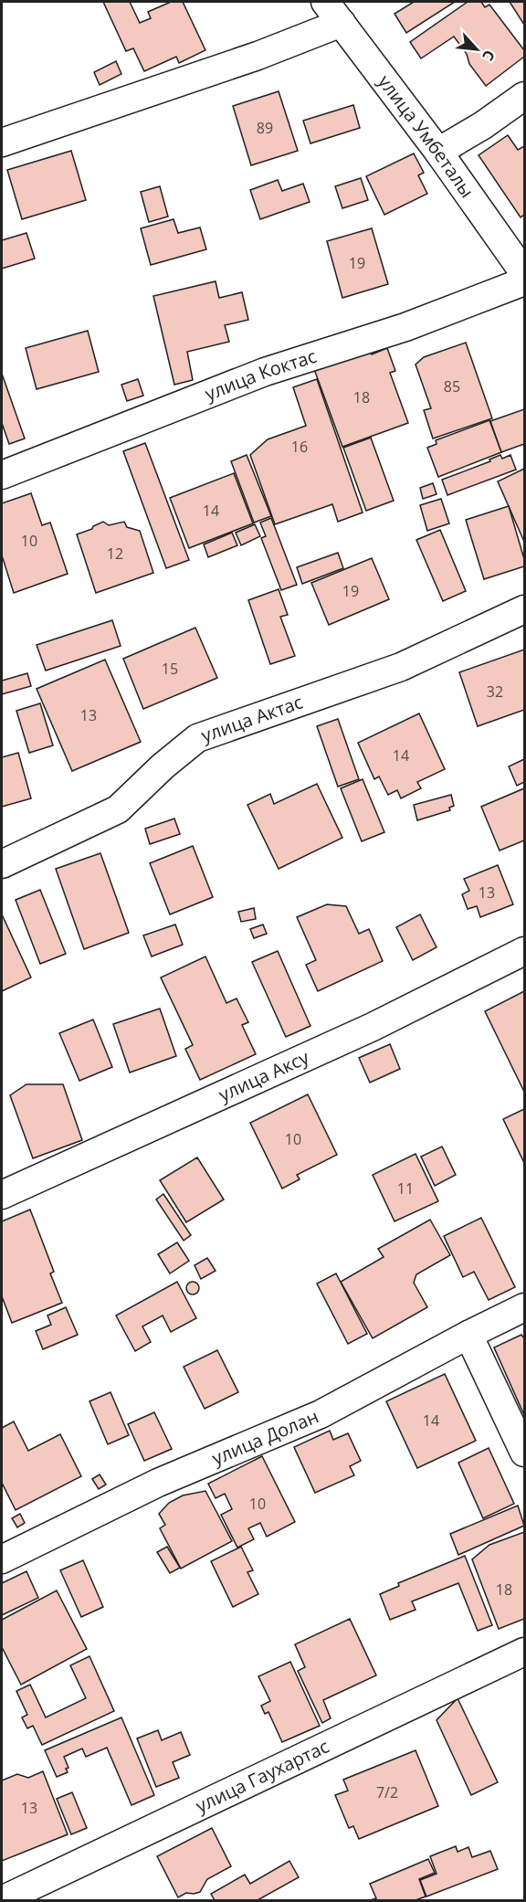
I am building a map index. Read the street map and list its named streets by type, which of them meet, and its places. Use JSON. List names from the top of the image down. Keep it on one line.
{"streets":{"street":["улица Умбеталы","улица Коктас","улица Актас","улица Аксу","улица Долан","улица Гаухартас"]},"house_numbers":["89","19","85","18","16","14","10","12","19","15","32","13","14","13","10","11","14","10","18","7/2","13"],"north":"bottom right"}
